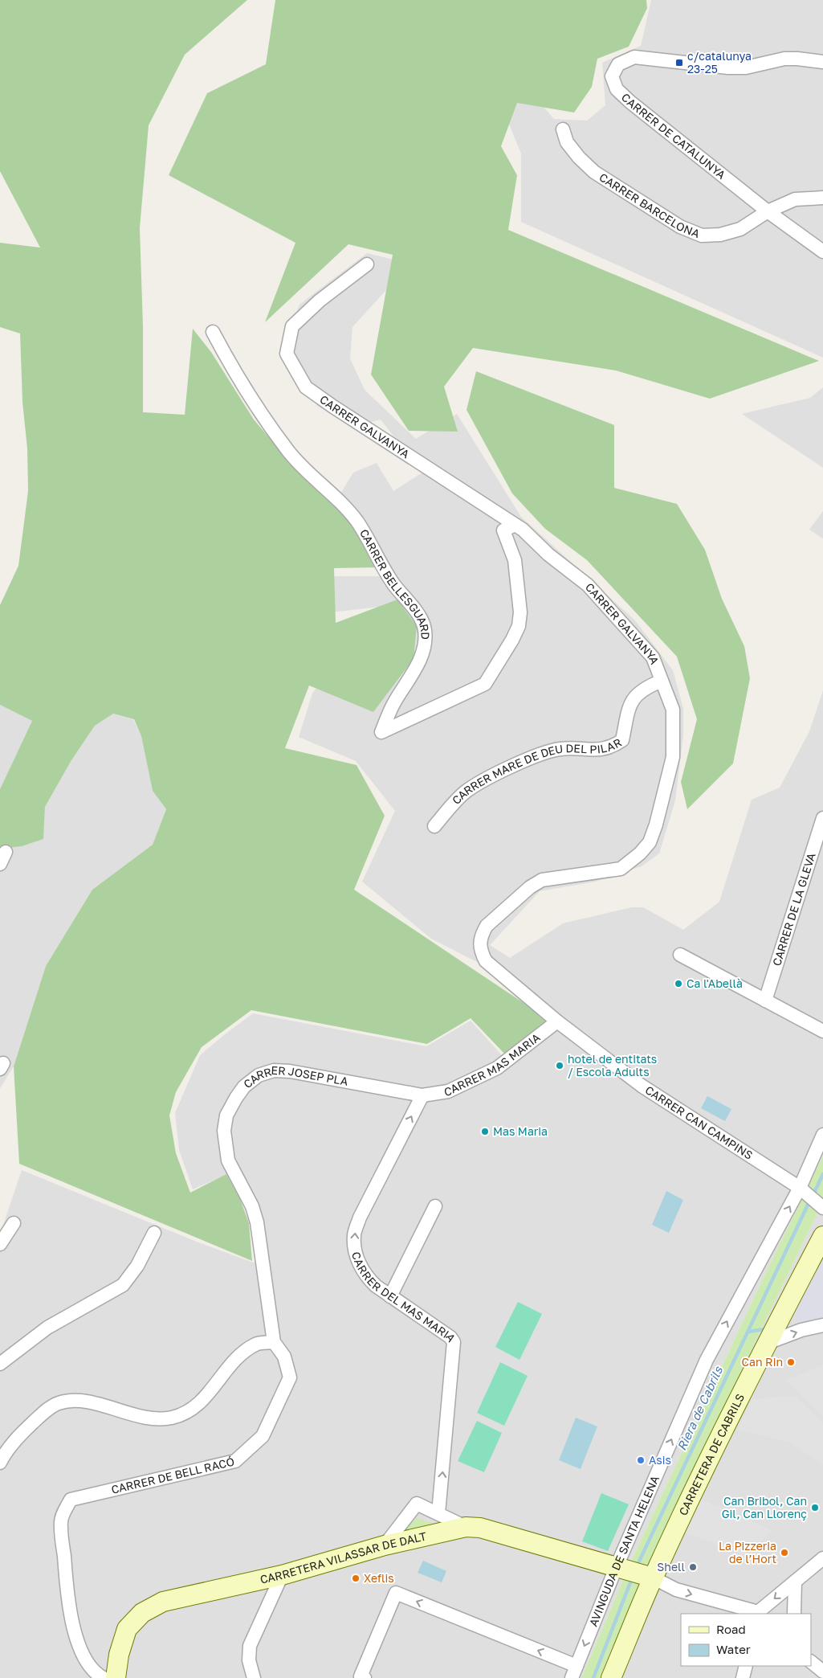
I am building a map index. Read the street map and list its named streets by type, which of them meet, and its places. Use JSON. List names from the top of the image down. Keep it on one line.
{"streets":{"street":["CARRER DE CATALUNYA","CARRER BARCELONA","CARRER GALVANYA","CARRER BELLESGUARD","CARRER MARE DE DEU DEL PILAR","CARRER DE LA GLEVA","CARRER MAS MARIA","CARRER JOSEP PLA","CARRER CAN CAMPINS","CARRER DEL MAS MARIA","CARRETERA DE CABRILS","CARRER DE BELL RACÓ","AVINGUDA DE SANTA HELENA","CARRETERA VILASSAR DE DALT"]},"crossings":[["CARRER DE CATALUNYA","CARRER BARCELONA"],["CARRER GALVANYA","CARRER BELLESGUARD"],["CARRER GALVANYA","CARRER MARE DE DEU DEL PILAR"],["CARRER GALVANYA","CARRER MAS MARIA"],["CARRER GALVANYA","CARRER CAN CAMPINS"],["CARRER MAS MARIA","CARRER JOSEP PLA"],["CARRER MAS MARIA","CARRER CAN CAMPINS"],["CARRER MAS MARIA","CARRER DEL MAS MARIA"],["CARRER JOSEP PLA","CARRER DEL MAS MARIA"],["CARRER JOSEP PLA","CARRER DE BELL RACÓ"],["CARRER CAN CAMPINS","AVINGUDA DE SANTA HELENA"],["AVINGUDA DE SANTA HELENA","CARRETERA VILASSAR DE DALT"]],"one_way":["CARRER DEL MAS MARIA"],"water":["Riera de Cabrils"],"places":{"transit":["c/catalunya 23-25"],"other":["Ca l'Abellà","hotel de entitats / Escola Adults","Mas Maria","Can Rin","Asis","Can Bribol, Can Gil, Can Llorenç","La Pizzeria de l’Hort","Shell","Xeflis"]},"legend":["Road","Water"]}
